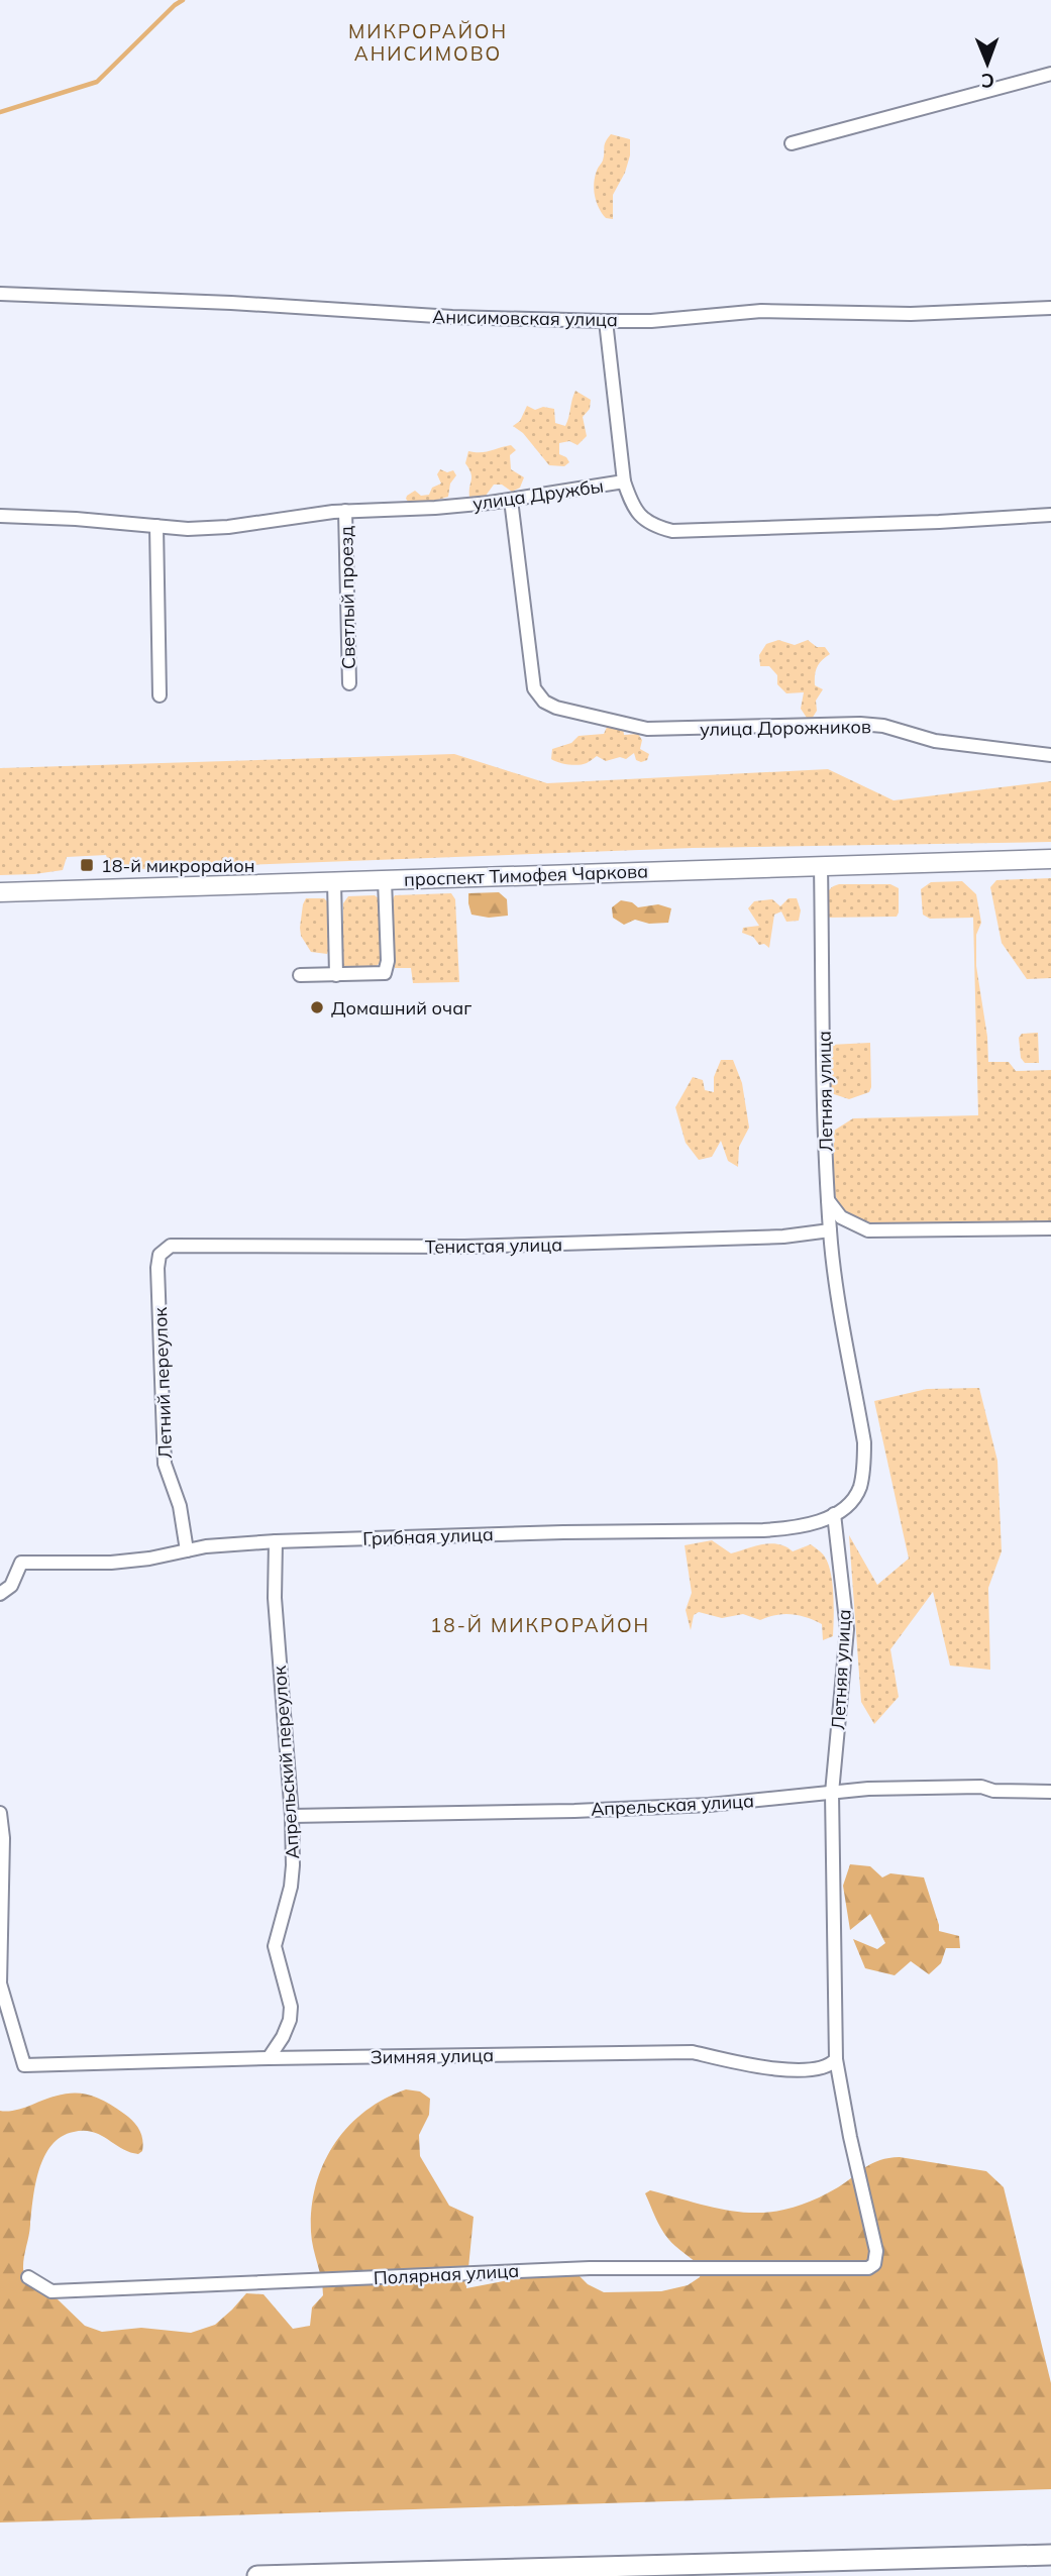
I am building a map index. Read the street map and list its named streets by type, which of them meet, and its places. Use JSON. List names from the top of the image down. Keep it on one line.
{"streets":{"main road":["проспект Тимофея Чаркова"],"street":["Анисимовская улица","улица Дружбы","Светлый проезд","улица Дорожников","Летняя улица","Тенистая улица","Летний переулок","Грибная улица","Апрельский переулок","Апрельская улица","Зимняя улица","Полярная улица"]},"crossings":[["улица Дружбы","Светлый проезд"],["улица Дружбы","улица Дорожников"],["проспект Тимофея Чаркова","Летняя улица"],["Летняя улица","Тенистая улица"],["Летняя улица","Грибная улица"],["Летняя улица","Апрельская улица"],["Летняя улица","Зимняя улица"],["Летняя улица","Полярная улица"],["Тенистая улица","Летний переулок"],["Летний переулок","Грибная улица"],["Грибная улица","Апрельский переулок"],["Апрельский переулок","Апрельская улица"],["Апрельский переулок","Зимняя улица"]],"districts":["МИКРОРАЙОН АНИСИМОВО","18-Й МИКРОРАЙОН"],"places":{"transit":["18-й микрорайон"],"other":["Домашний очаг"]},"north":"bottom"}
